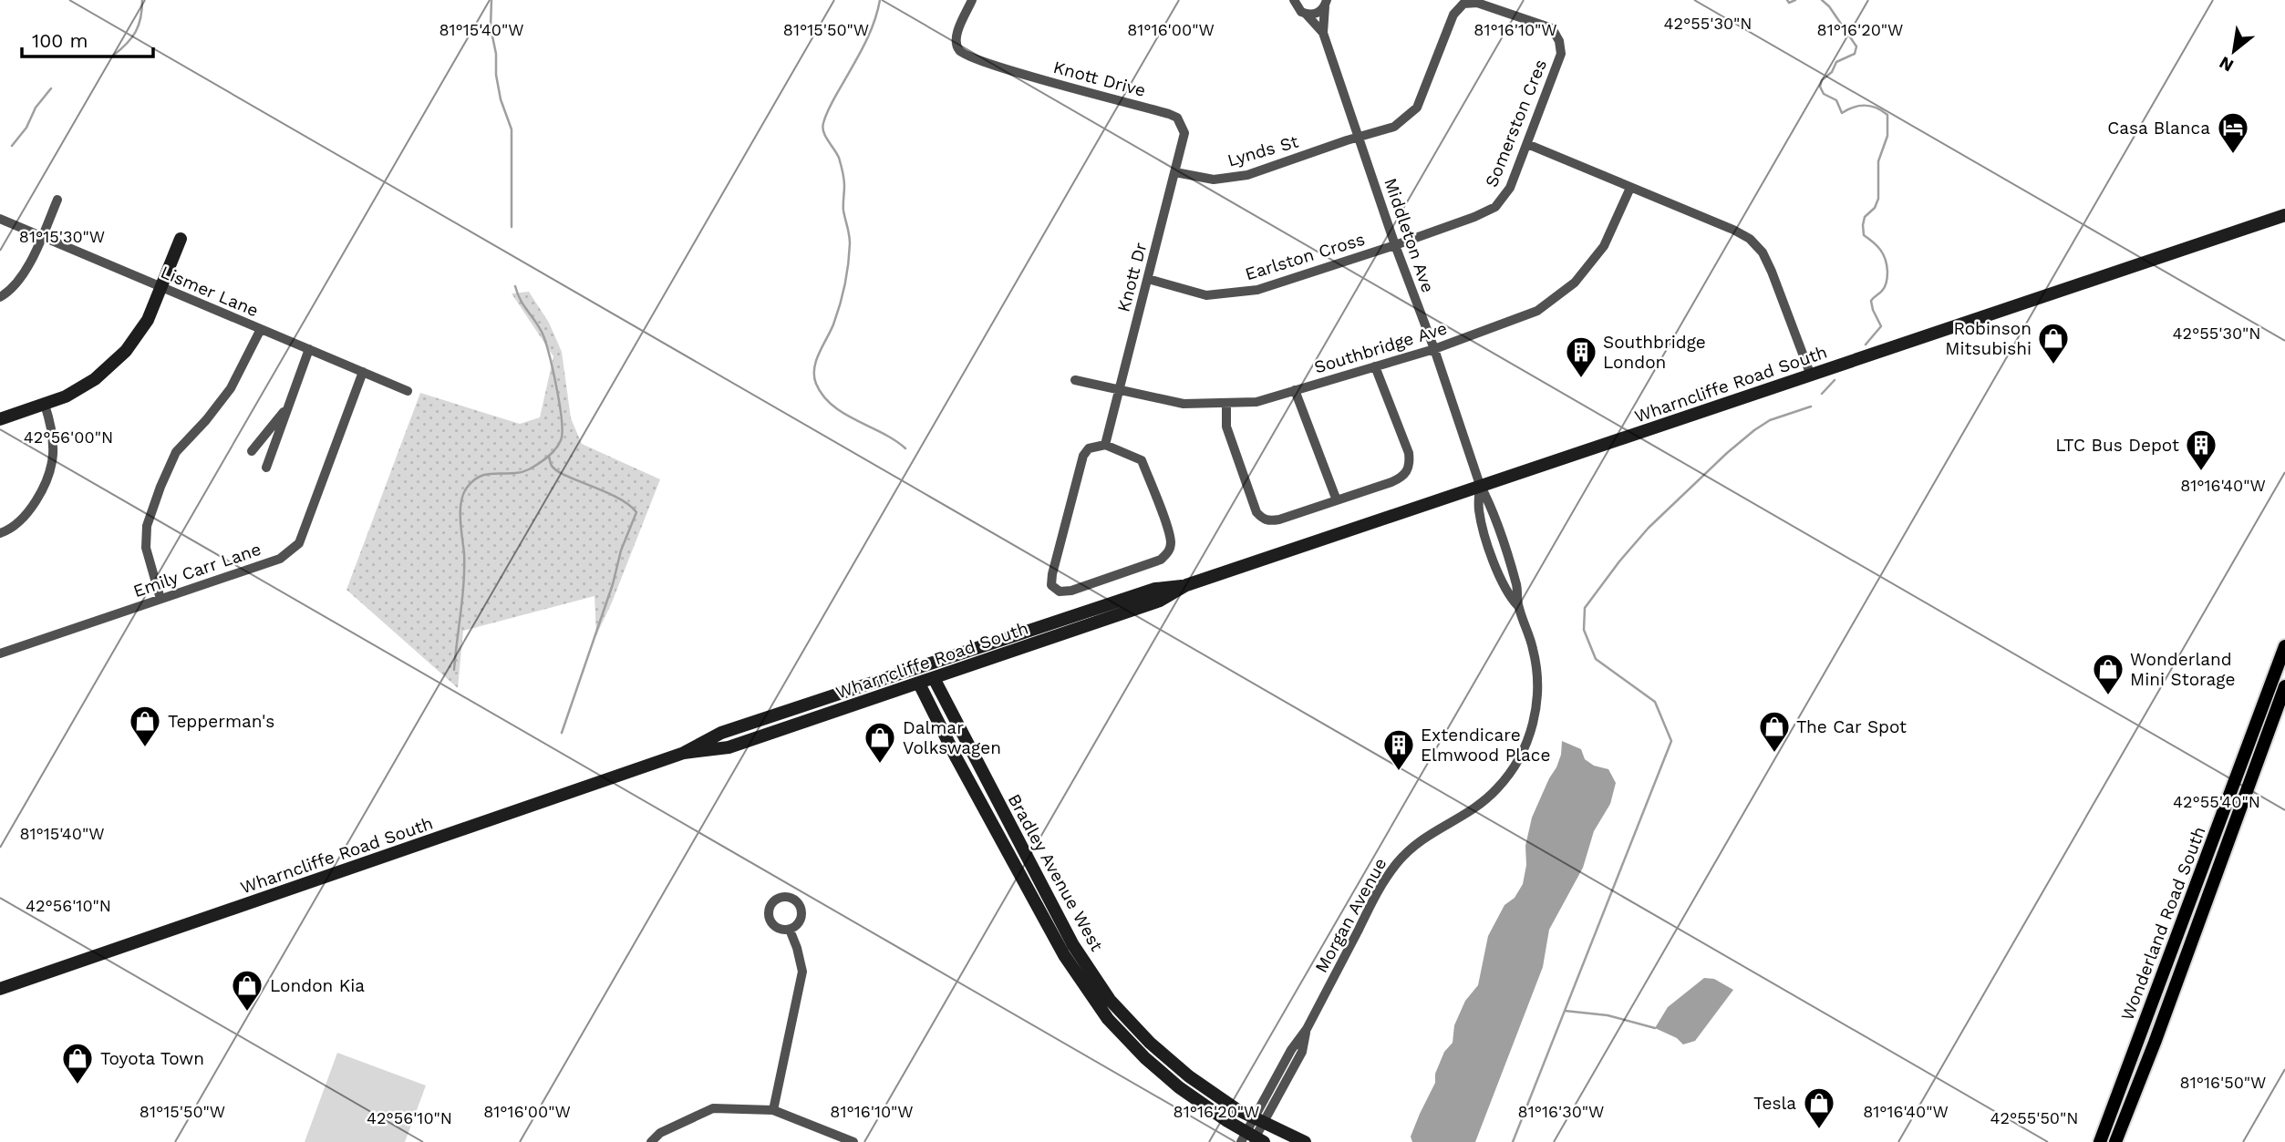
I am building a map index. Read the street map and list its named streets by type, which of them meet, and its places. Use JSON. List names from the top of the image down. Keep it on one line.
{"streets":{"main road":["Wharncliffe Road South","Bradley Avenue West","Wonderland Road South"],"street":["Knott Drive","Somerston Cres","Lynds St","Middleton Ave","Earlston Cross","Knott Dr","Lismer Lane","Southbridge Ave","Emily Carr Lane","Morgan Avenue"]},"crossings":[["Knott Drive","Lynds St"],["Knott Drive","Knott Dr"],["Somerston Cres","Lynds St"],["Somerston Cres","Middleton Ave"],["Somerston Cres","Earlston Cross"],["Lynds St","Middleton Ave"],["Lynds St","Knott Dr"],["Middleton Ave","Earlston Cross"],["Middleton Ave","Southbridge Ave"],["Middleton Ave","Wharncliffe Road South"],["Middleton Ave","Morgan Avenue"],["Earlston Cross","Knott Dr"],["Knott Dr","Southbridge Ave"],["Lismer Lane","Emily Carr Lane"],["Wharncliffe Road South","Bradley Avenue West"],["Wharncliffe Road South","Morgan Avenue"],["Bradley Avenue West","Morgan Avenue"]],"places":{"hotel":["Casa Blanca"],"shop":["Robinson Mitsubishi","Wonderland Mini Storage","Tepperman's","The Car Spot","Dalmar Volkswagen","London Kia","Toyota Town","Tesla"],"building":["Southbridge London","LTC Bus Depot","Extendicare Elmwood Place"]},"scale_bar":"100 m","north":"bottom left","coordinates":["42°55'30\"N","81°15'50\"W","81°16'00\"W","81°16'10\"W","81°16'20\"W","81°15'40\"W","81°15'30\"W","42°56'00\"N","81°16'40\"W","42°55'40\"N","42°56'10\"N","81°16'50\"W","81°16'30\"W","42°55'50\"N"]}
